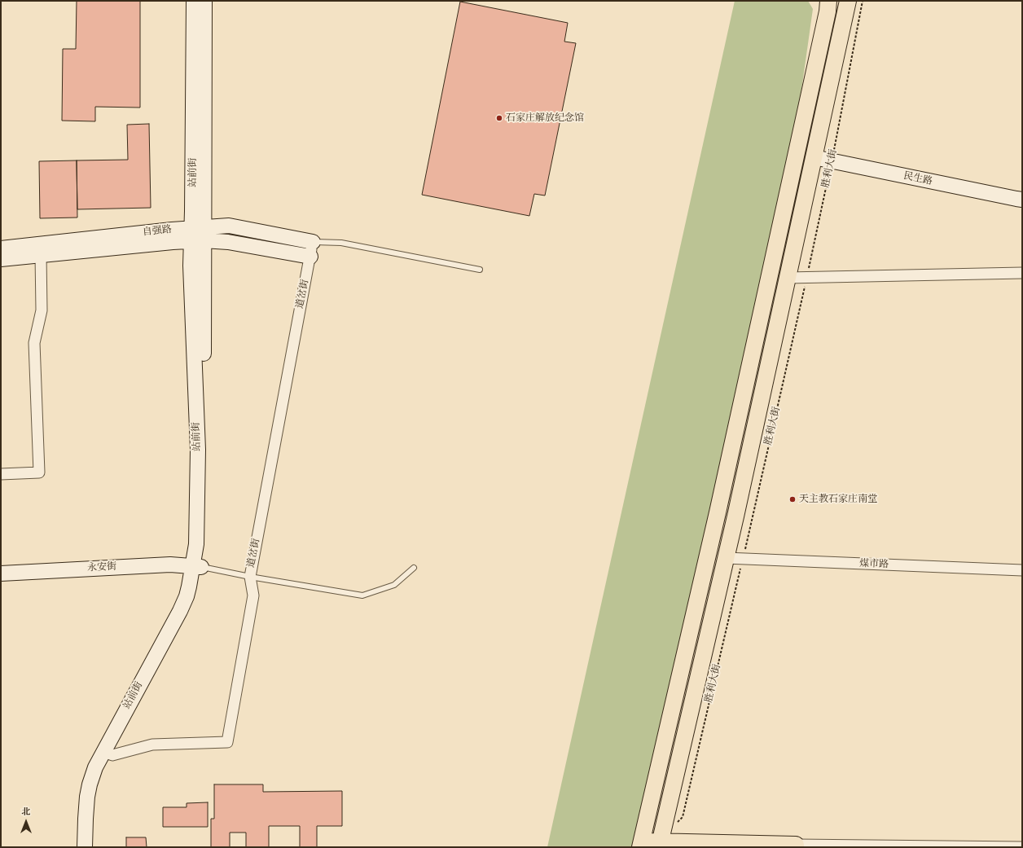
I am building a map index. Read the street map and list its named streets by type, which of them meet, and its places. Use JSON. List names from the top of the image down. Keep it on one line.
{"streets":{"main road":["胜利大街","站前街","民生路","自强路","永安街"],"street":["道岔街","煤市路"]},"crossings":[["胜利大街","民生路"],["胜利大街","煤市路"],["站前街","自强路"],["站前街","道岔街"],["站前街","永安街"],["自强路","道岔街"]],"places":["石家庄解放纪念馆","天主教石家庄南堂"],"north":"top"}
